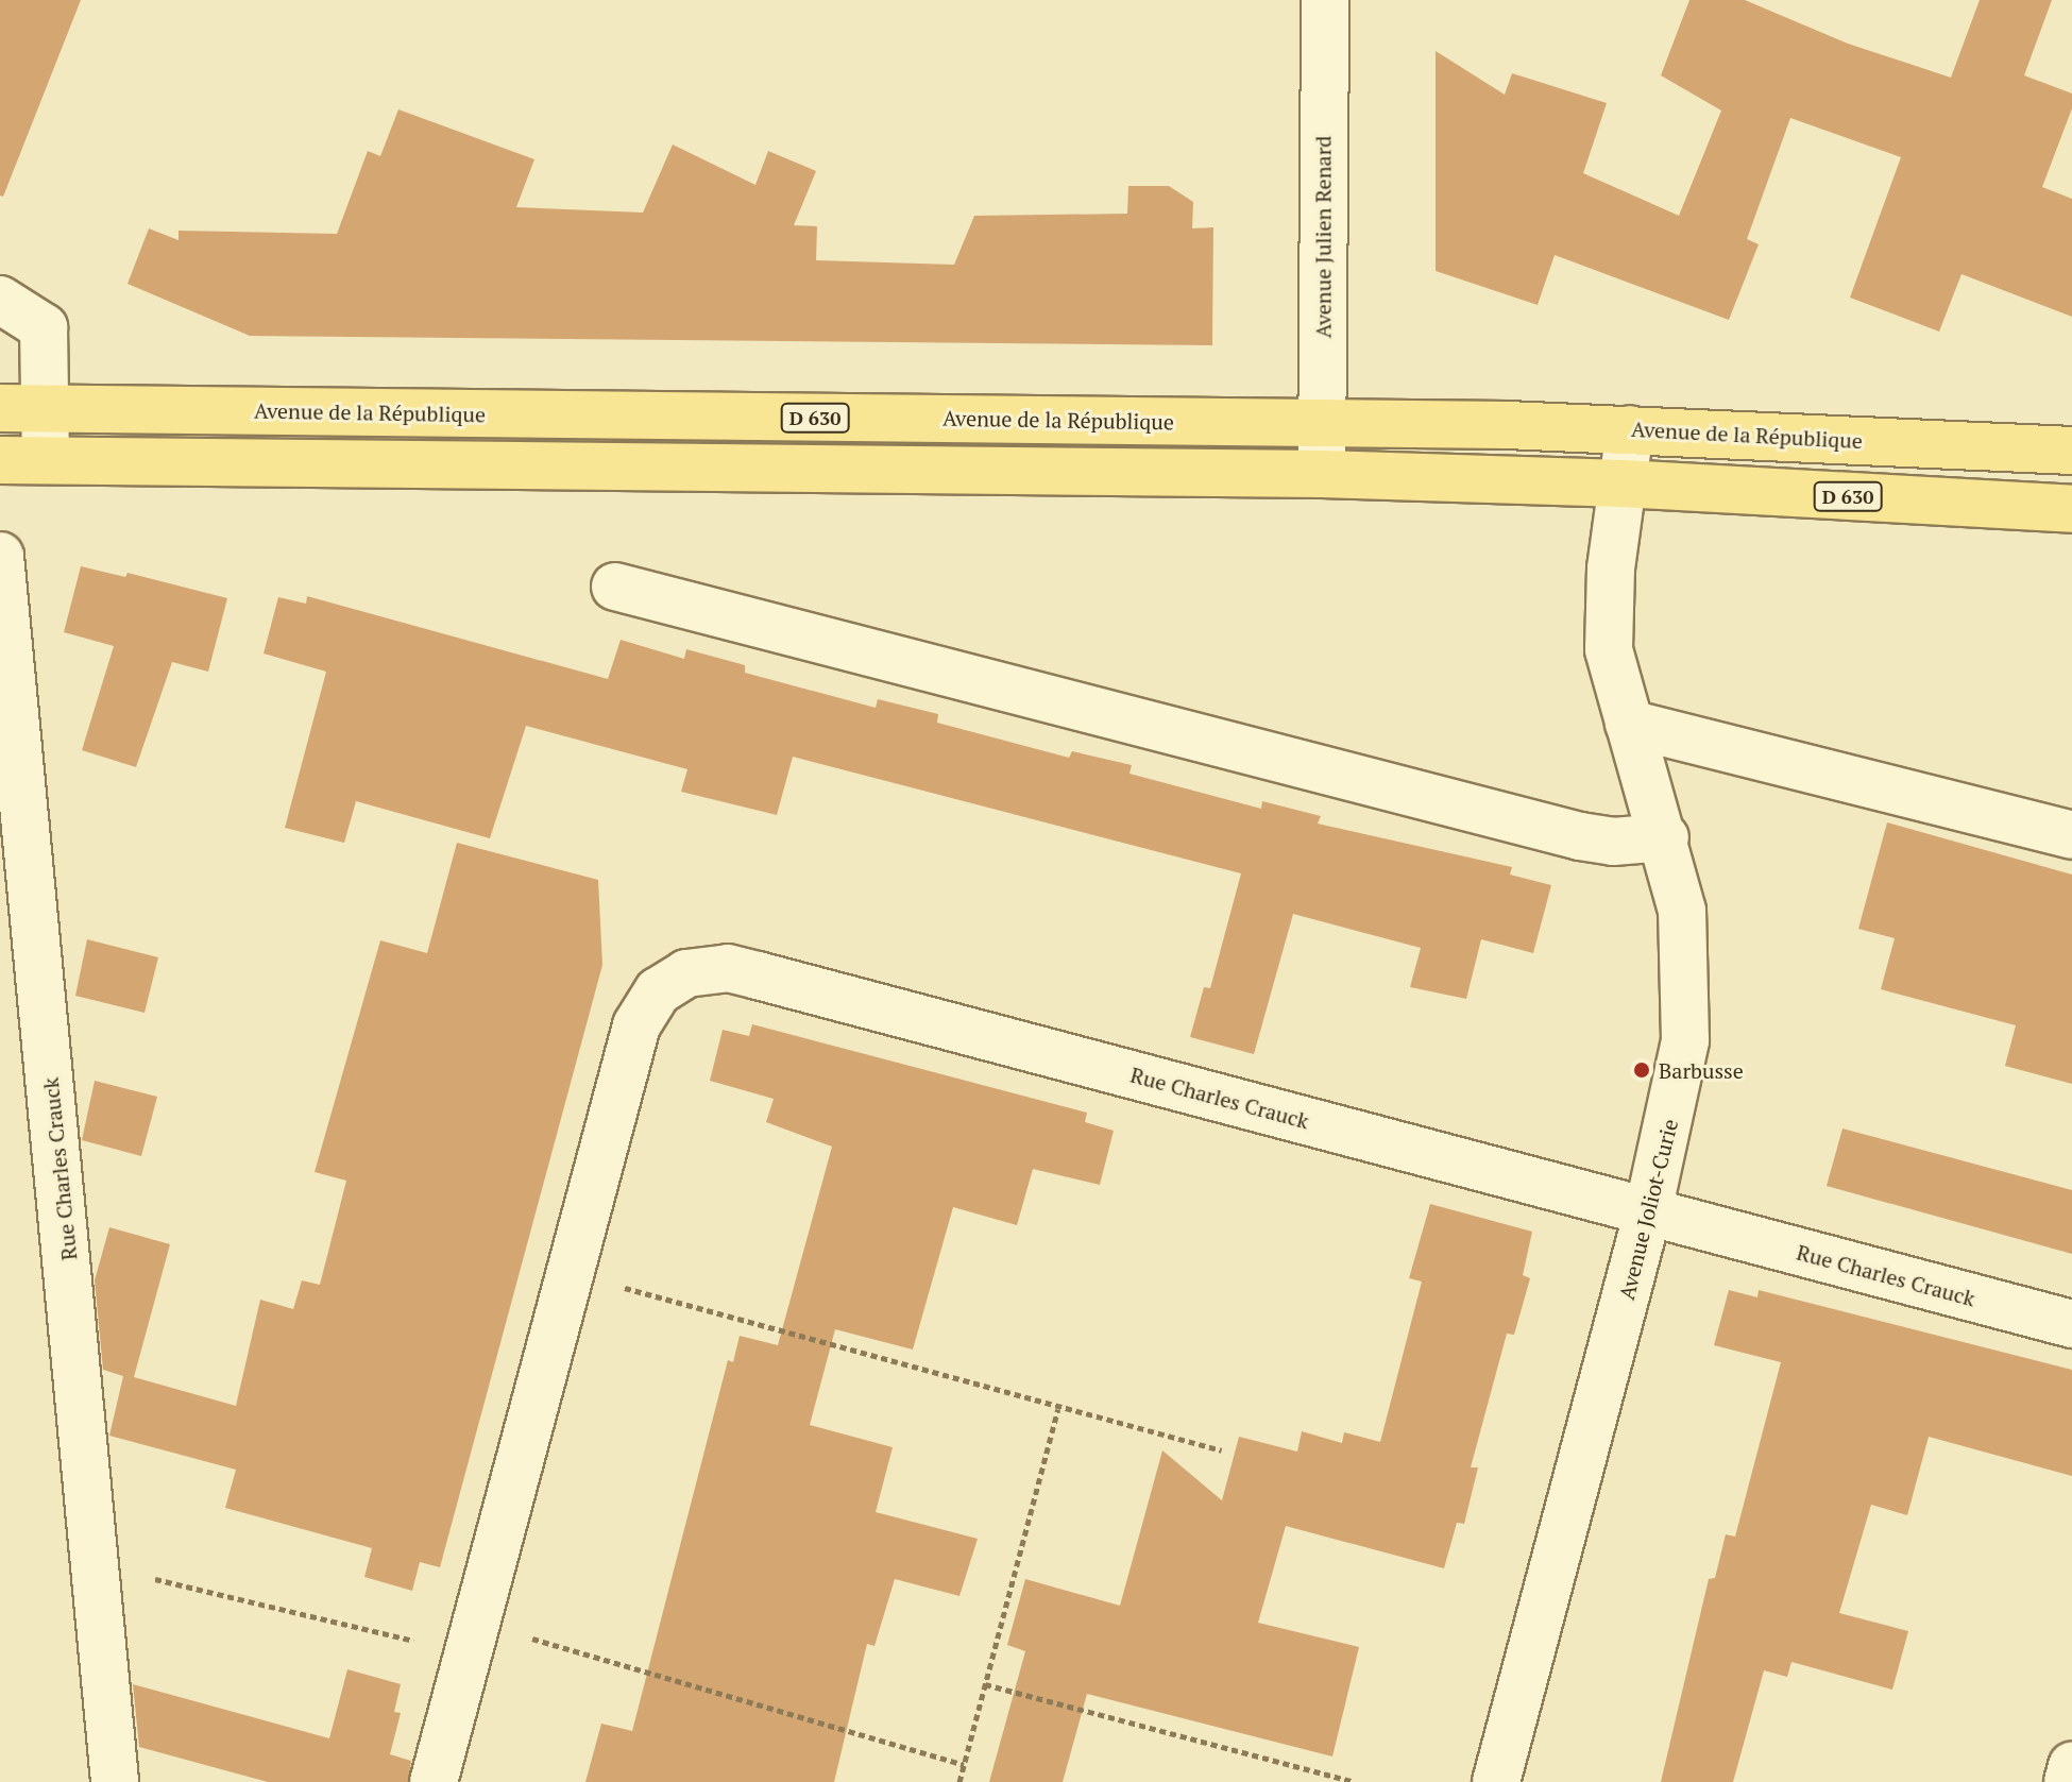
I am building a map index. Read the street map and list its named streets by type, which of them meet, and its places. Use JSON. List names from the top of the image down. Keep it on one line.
{"streets":{"main road":["Avenue de la République","D 630"],"street":["Avenue Julien Renard","Rue Charles Crauck","Avenue Joliot-Curie"]},"crossings":[["Avenue Julien Renard","Avenue de la République"],["Avenue Julien Renard","D 630"],["Avenue de la République","Avenue Joliot-Curie"],["D 630","Avenue Joliot-Curie"],["Rue Charles Crauck","Avenue Joliot-Curie"]],"places":["Barbusse"]}
